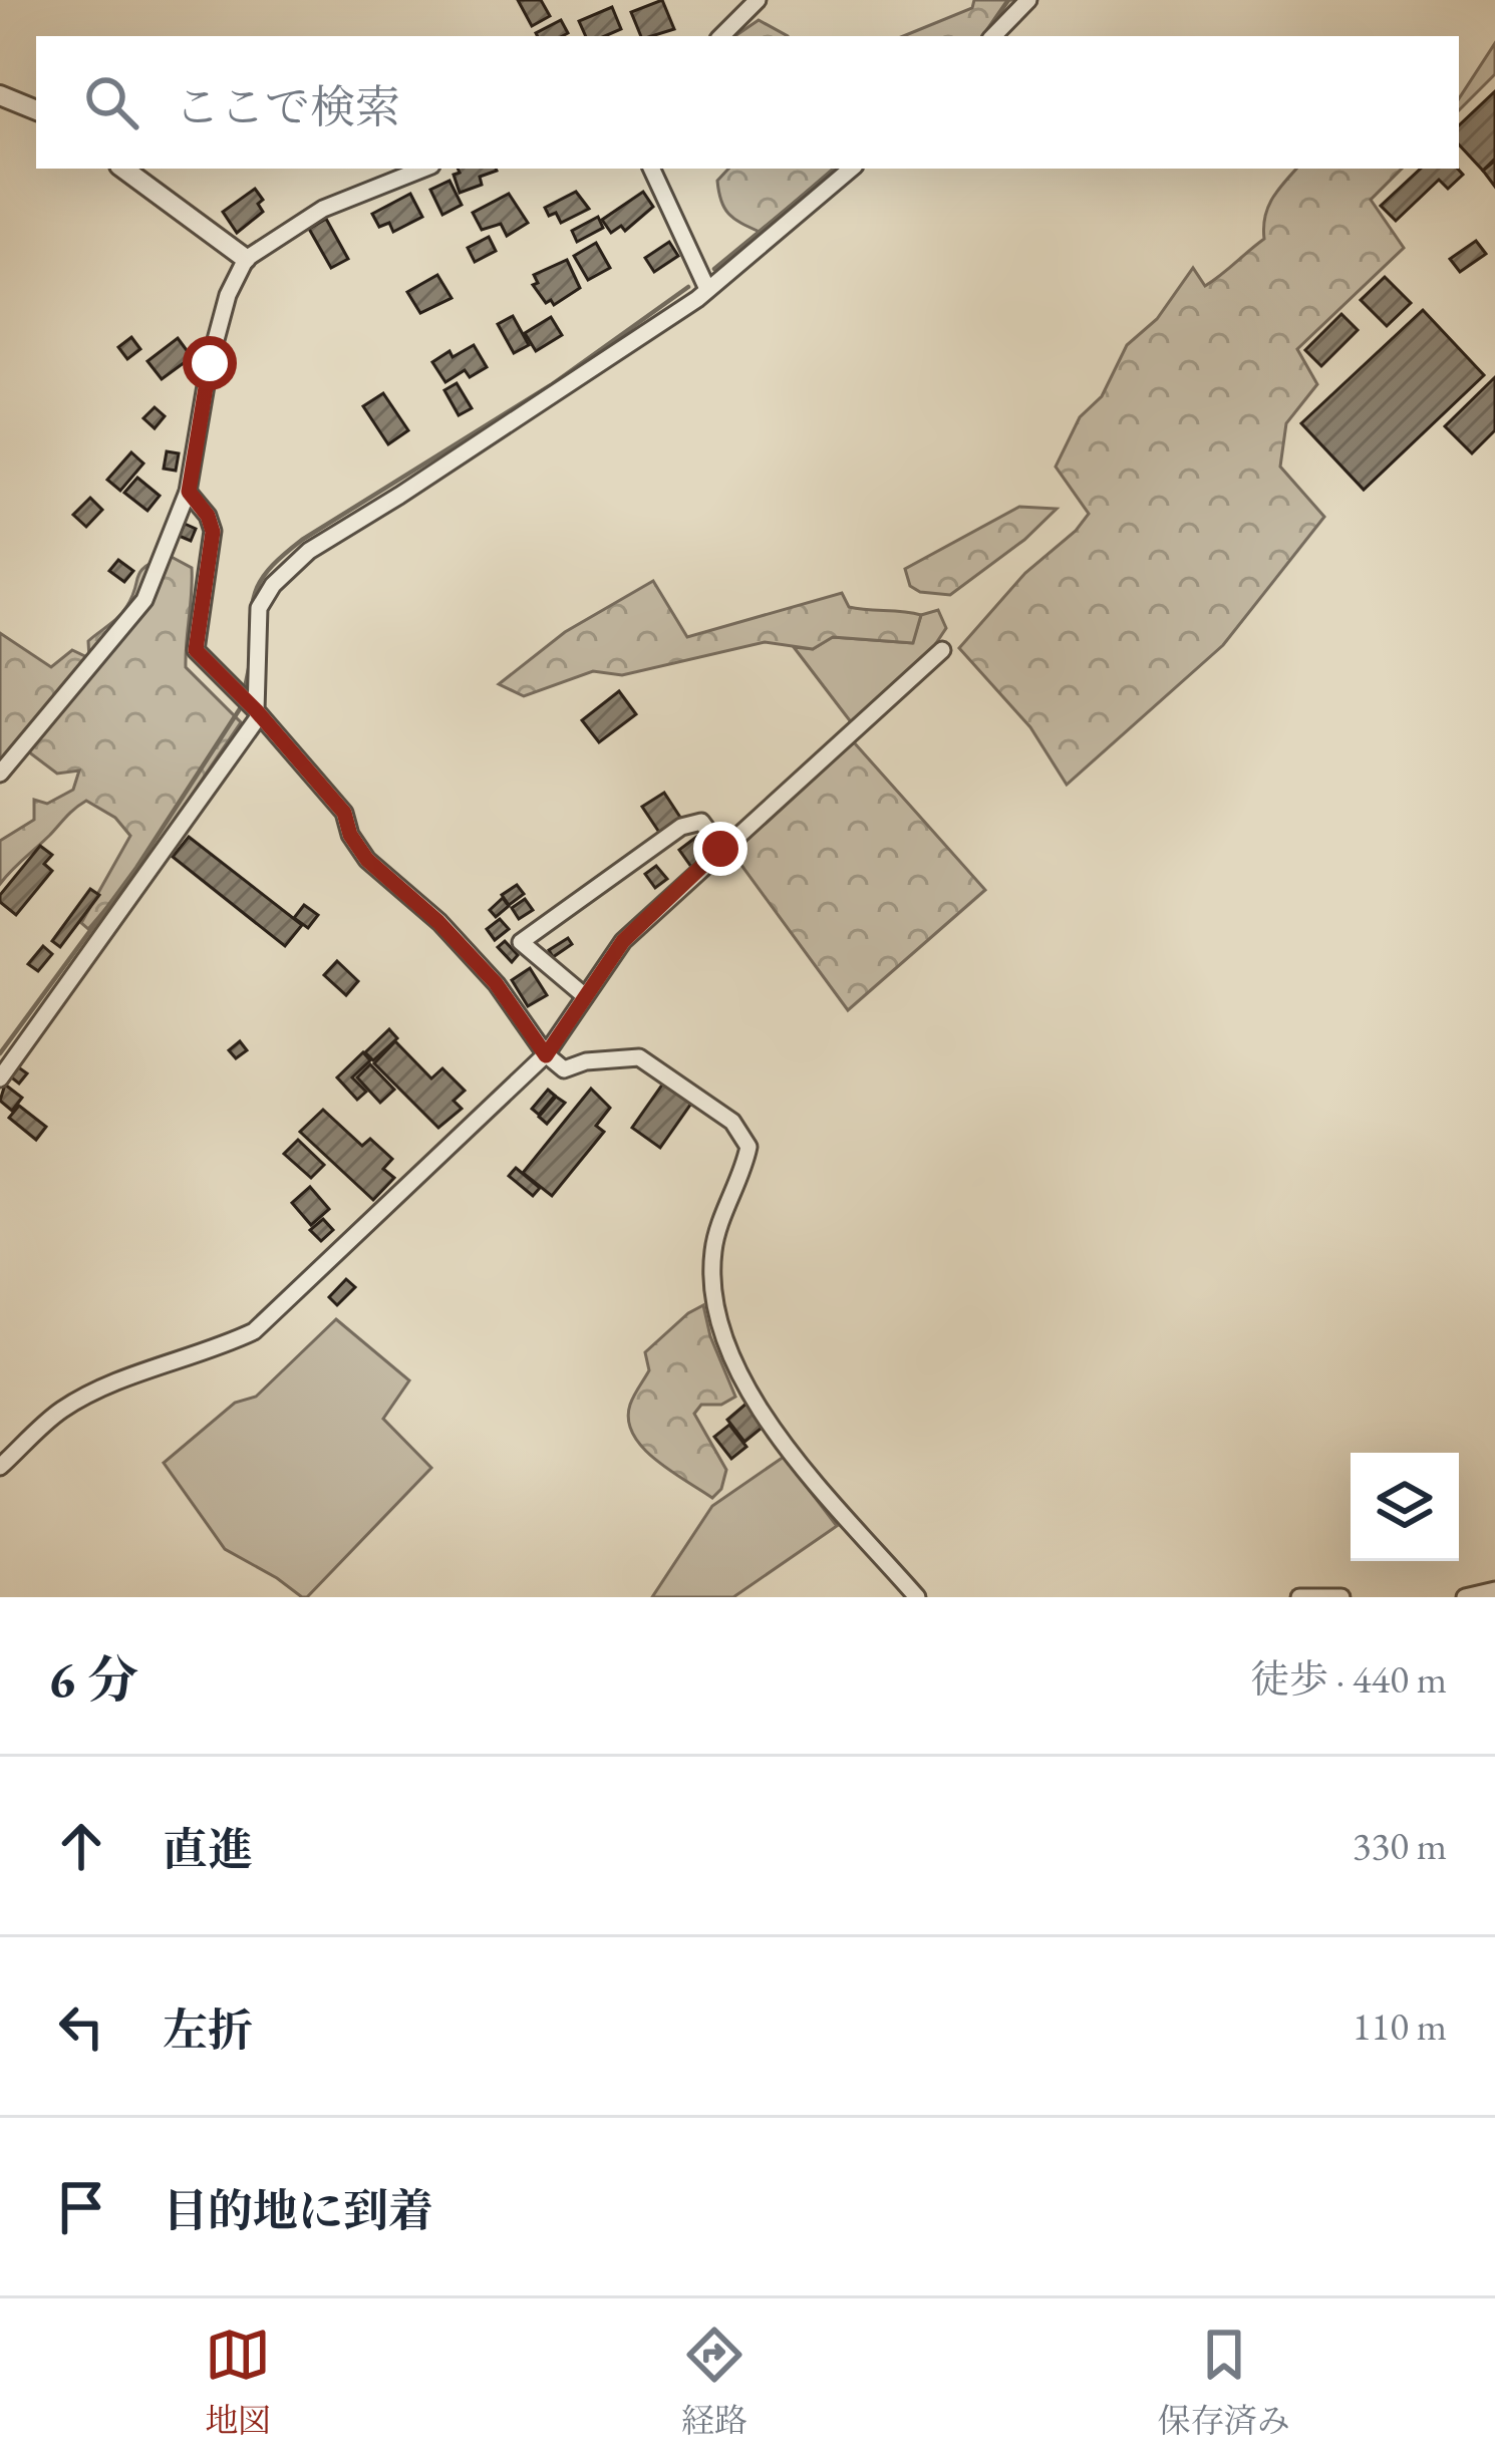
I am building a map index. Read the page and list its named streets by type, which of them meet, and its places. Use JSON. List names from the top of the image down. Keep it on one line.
{"page":{"search":"ここで検索","heading":["6 分","徒歩 · 440 m"],"list":[["直進","330 m"],["左折","110 m"],"目的地に到着"],"nav":["地図","経路","保存済み"]}}
